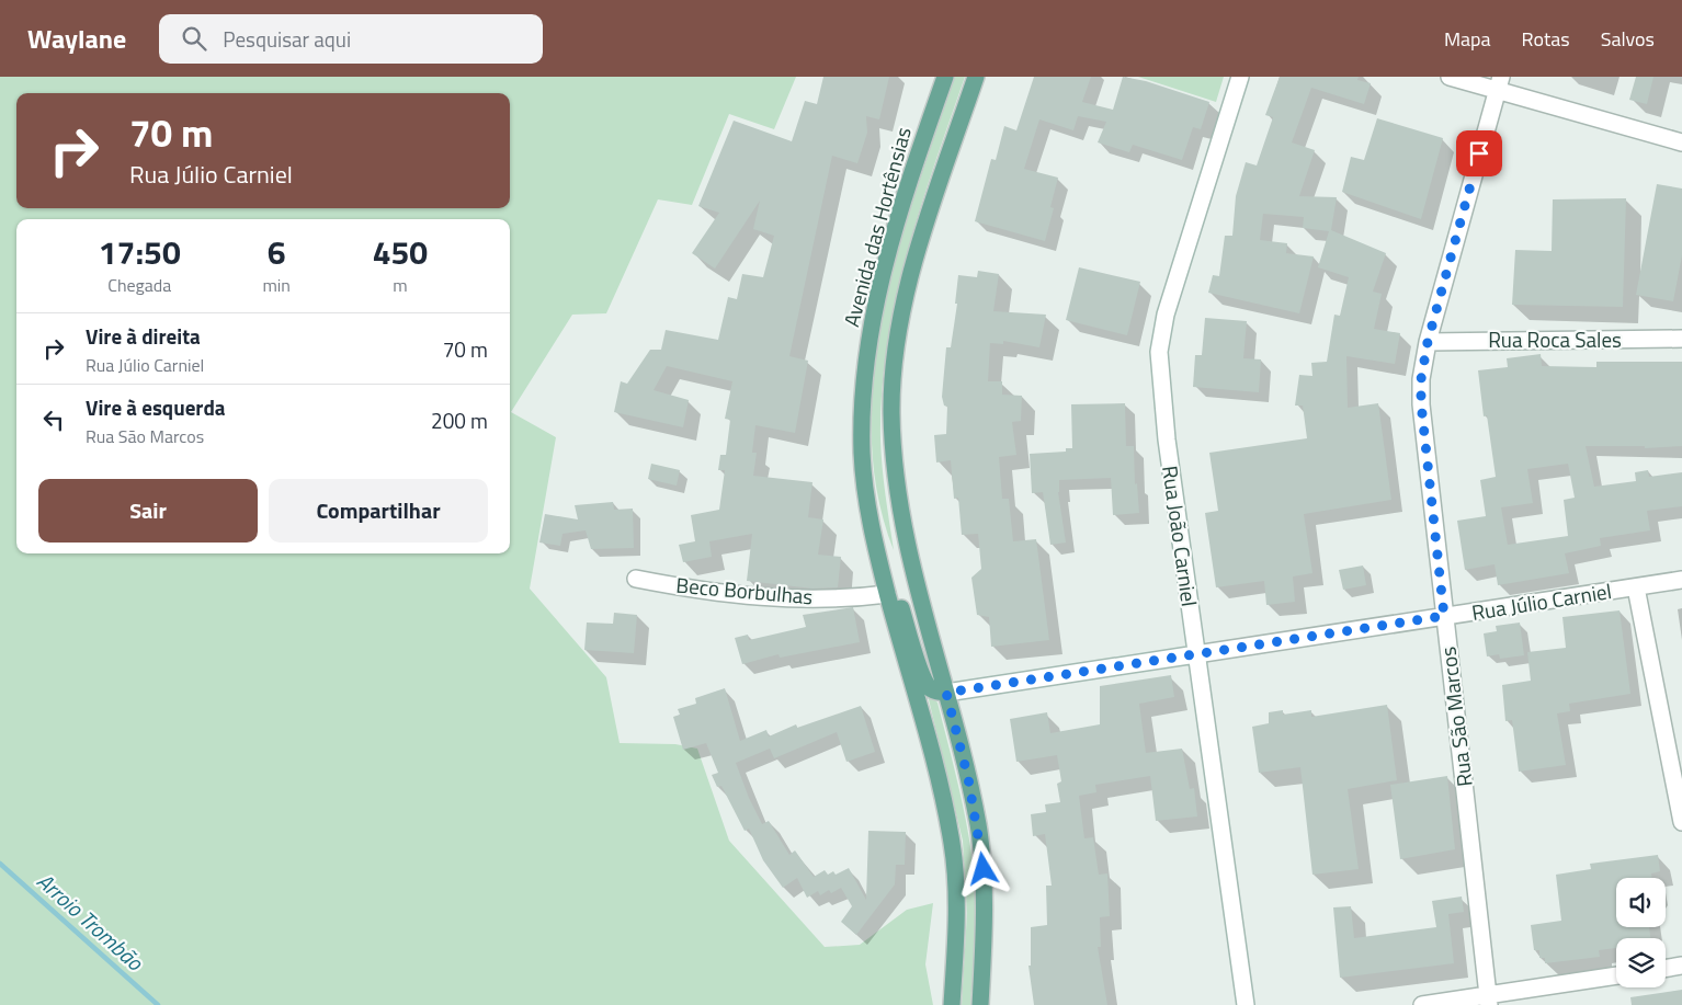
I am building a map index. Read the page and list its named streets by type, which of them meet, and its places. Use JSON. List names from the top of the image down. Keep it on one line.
{"streets":{"main road":["Avenida das Hortênsias"],"street":["Rua Roca Sales","Rua João Carniel","Beco Borbulhas","Rua Júlio Carniel","Rua São Marcos"]},"crossings":[["Avenida das Hortênsias","Beco Borbulhas"],["Rua Roca Sales","Rua São Marcos"],["Rua João Carniel","Rua Júlio Carniel"],["Rua Júlio Carniel","Rua São Marcos"]],"water":["Arroio Trombão"],"page":{"header":"Waylane","search":"Pesquisar aqui","nav":["Mapa","Rotas","Salvos"],"turn":["70 m","Rua Júlio Carniel"],"eta":["17:50","Chegada","6","min","450","m"],"list":[{"name":"Vire à direita","note":"Rua Júlio Carniel","value":"70 m"},{"name":"Vire à esquerda","note":"Rua São Marcos","value":"200 m"}],"buttons":["Sair","Compartilhar"]}}
